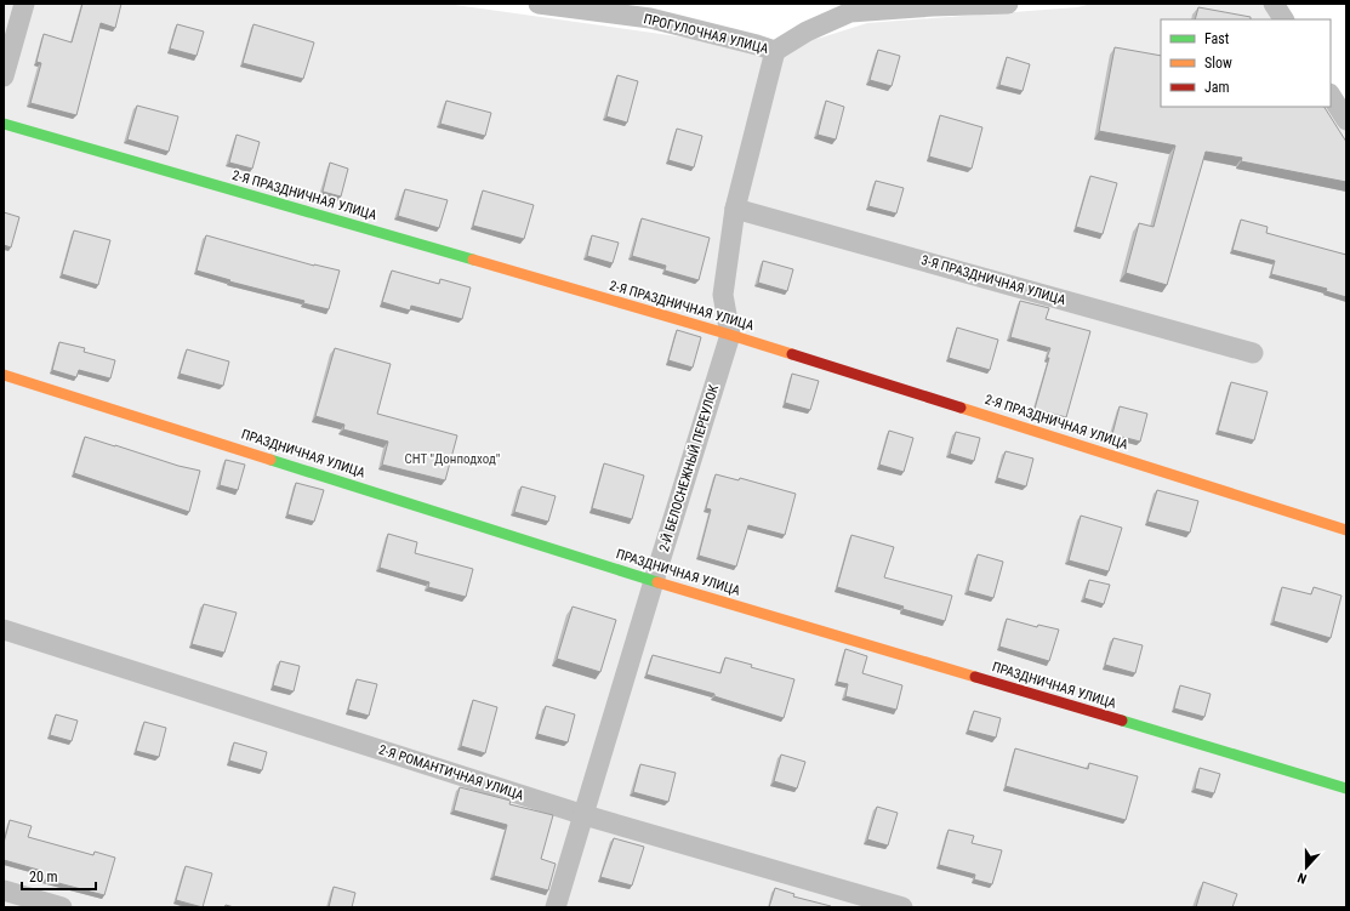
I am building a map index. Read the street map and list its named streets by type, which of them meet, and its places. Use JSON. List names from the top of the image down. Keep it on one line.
{"streets":{"street":["ПРОГУЛОЧНАЯ УЛИЦА","2-Я ПРАЗДНИЧНАЯ УЛИЦА","3-Я ПРАЗДНИЧНАЯ УЛИЦА","ПРАЗДНИЧНАЯ УЛИЦА","2-Й БЕЛОСНЕЖНЫЙ ПЕРЕУЛОК","2-Я РОМАНТИЧНАЯ УЛИЦА"]},"crossings":[["ПРОГУЛОЧНАЯ УЛИЦА","2-Й БЕЛОСНЕЖНЫЙ ПЕРЕУЛОК"],["2-Я ПРАЗДНИЧНАЯ УЛИЦА","2-Й БЕЛОСНЕЖНЫЙ ПЕРЕУЛОК"],["3-Я ПРАЗДНИЧНАЯ УЛИЦА","2-Й БЕЛОСНЕЖНЫЙ ПЕРЕУЛОК"],["ПРАЗДНИЧНАЯ УЛИЦА","2-Й БЕЛОСНЕЖНЫЙ ПЕРЕУЛОК"],["2-Й БЕЛОСНЕЖНЫЙ ПЕРЕУЛОК","2-Я РОМАНТИЧНАЯ УЛИЦА"]],"parks":["СНТ \"Донподход\""],"legend":["Fast","Slow","Jam"],"scale_bar":"20 m","north":"bottom"}
